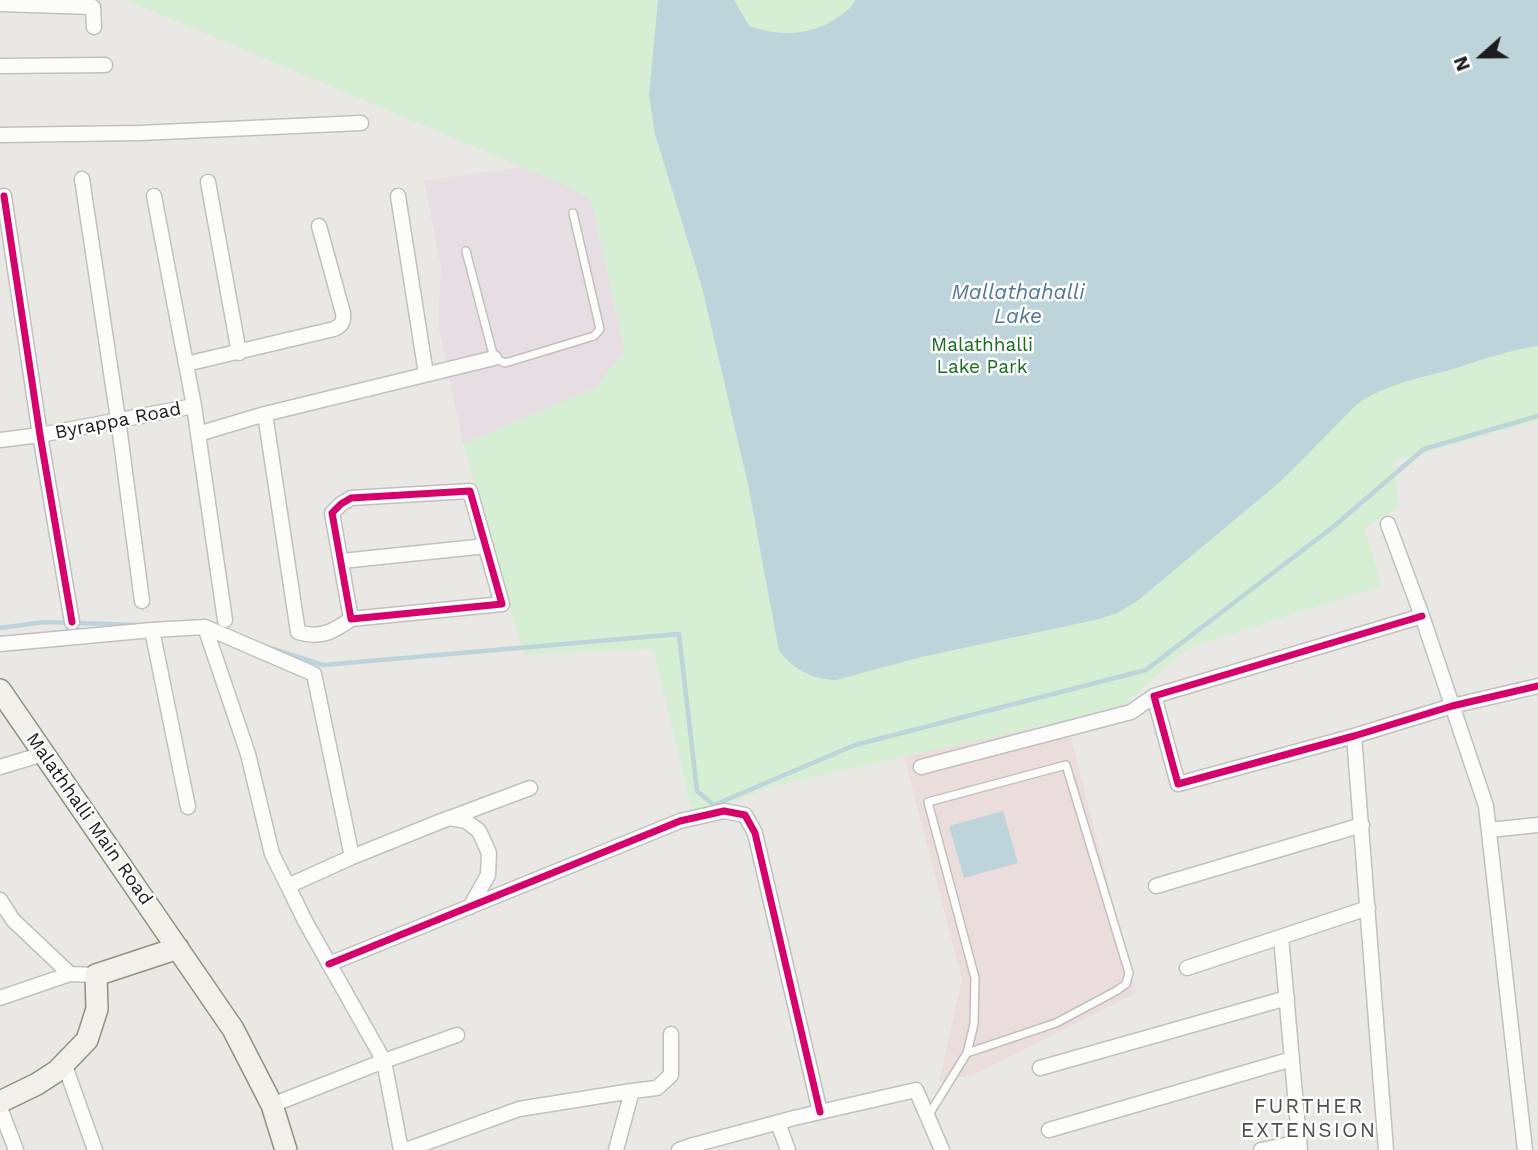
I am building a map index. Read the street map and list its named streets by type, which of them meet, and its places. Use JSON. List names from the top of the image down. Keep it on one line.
{"streets":{"main road":["Malathhalli Main Road"],"street":["Byrappa Road"]},"districts":["FURTHER EXTENSION"],"water":["Mallathahalli Lake"],"parks":["Malathhalli Lake Park"],"north":"left"}
